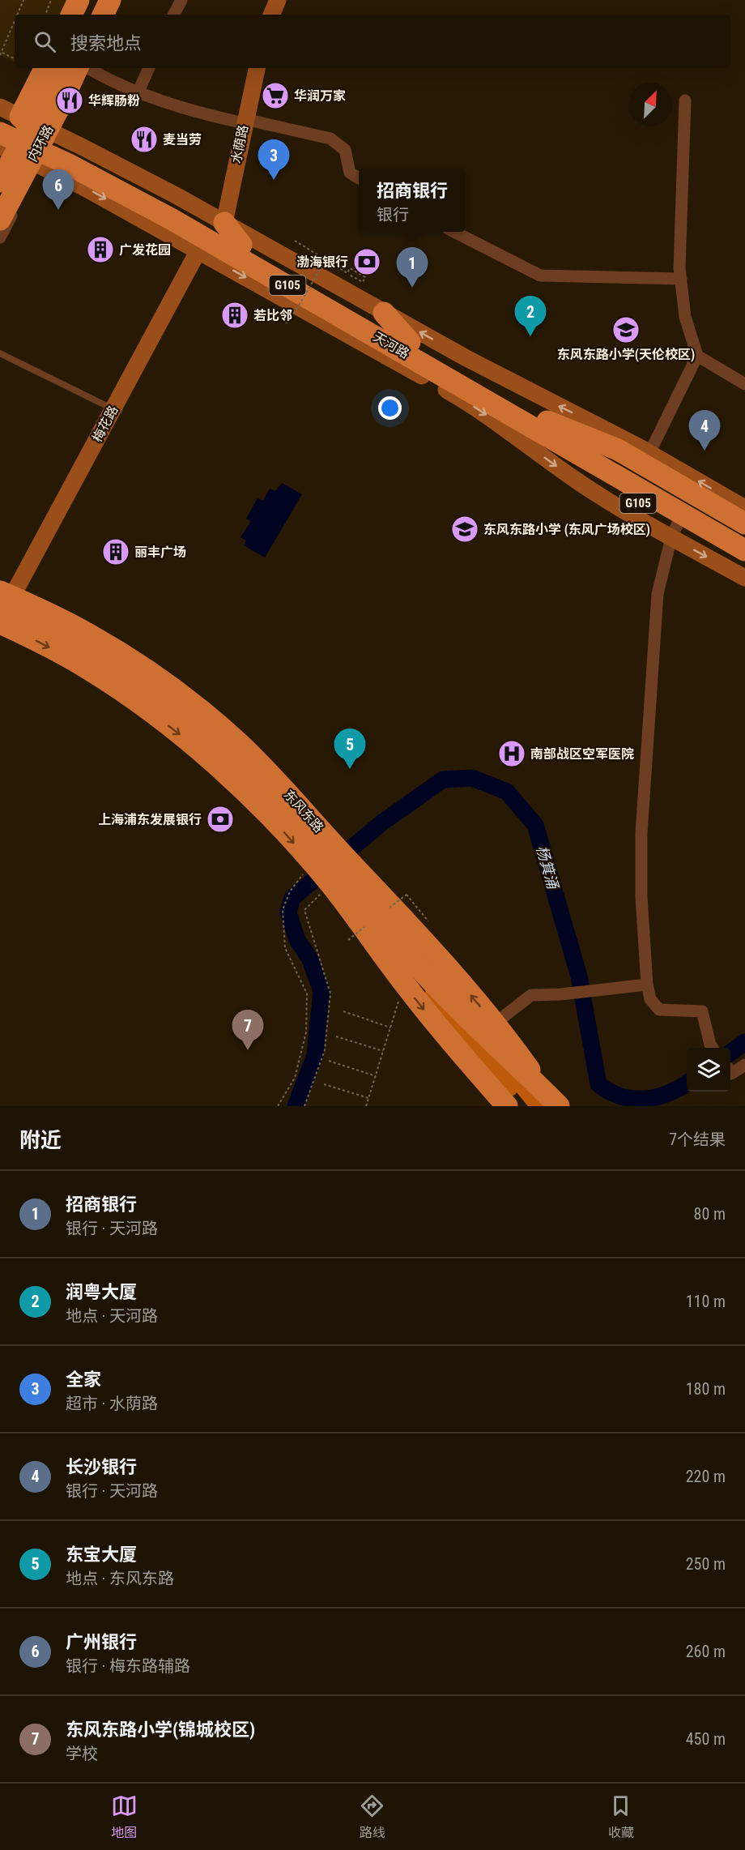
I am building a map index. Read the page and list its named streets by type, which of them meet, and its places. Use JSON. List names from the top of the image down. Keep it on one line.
{"streets":{"highway":["内环路","G105","天河路","东风东路"],"main road":["水荫路","梅花路"]},"crossings":[["G105","天河路"],["梅花路","东风东路"]],"water":["杨箕涌"],"places":{"supermarket":["华润万家"],"restaurant":["华辉肠粉","麦当劳"],"building":["广发花园","若比邻","丽丰广场"],"bank":["渤海银行","上海浦东发展银行"],"school or university":["东风东路小学(天伦校区)","东风东路小学 (东风广场校区)"],"hospital":["南部战区空军医院"]},"north":"top right","page":{"search":"搜索地点","pins":["3","6","1","2","4","5","7"],"popup":["招商银行","银行"],"heading":["附近","7个结果"],"list":[{"mark":"1","name":"招商银行","note":"银行 · 天河路","value":"80 m"},{"mark":"2","name":"润粤大厦","note":"地点 · 天河路","value":"110 m"},{"mark":"3","name":"全家","note":"超市 · 水荫路","value":"180 m"},{"mark":"4","name":"长沙银行","note":"银行 · 天河路","value":"220 m"},{"mark":"5","name":"东宝大厦","note":"地点 · 东风东路","value":"250 m"},{"mark":"6","name":"广州银行","note":"银行 · 梅东路辅路","value":"260 m"},{"mark":"7","name":"东风东路小学(锦城校区)","note":"学校","value":"450 m"}],"nav":["地图","路线","收藏"]}}
